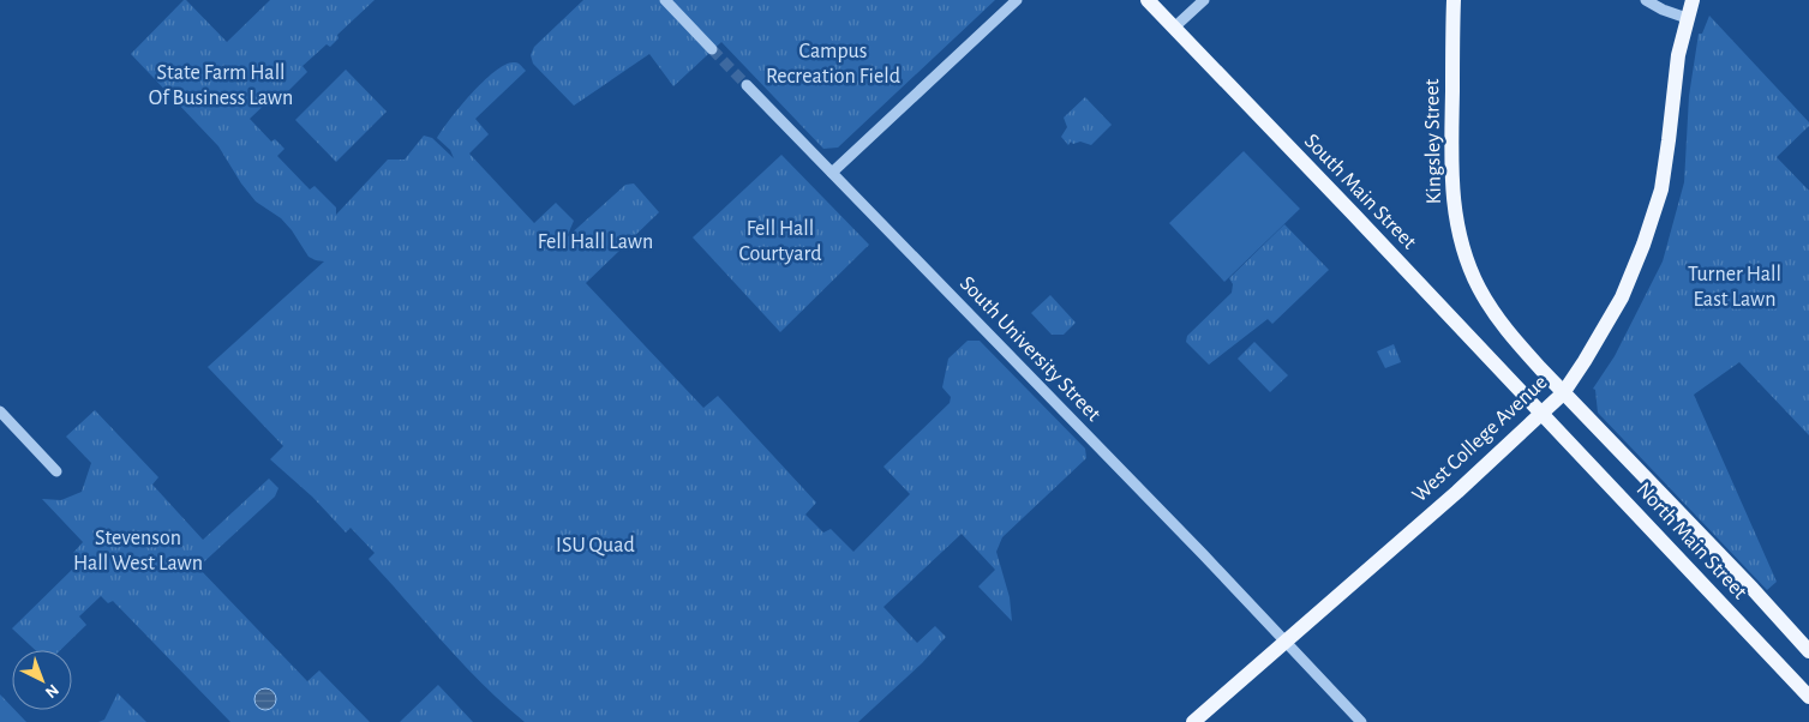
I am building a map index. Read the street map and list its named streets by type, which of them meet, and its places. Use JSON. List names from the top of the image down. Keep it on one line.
{"streets":{"main road":["Kingsley Street","South Main Street","West College Avenue","North Main Street"],"street":["South University Street"]},"crossings":[["Kingsley Street","West College Avenue"],["Kingsley Street","North Main Street"],["South Main Street","West College Avenue"],["South Main Street","North Main Street"],["South University Street","West College Avenue"],["West College Avenue","North Main Street"]],"parks":["Campus Recreation Field","State Farm Hall Of Business Lawn","Fell Hall Courtyard","Fell Hall Lawn","Turner Hall East Lawn","Stevenson Hall West Lawn","ISU Quad"],"north":"bottom right"}
